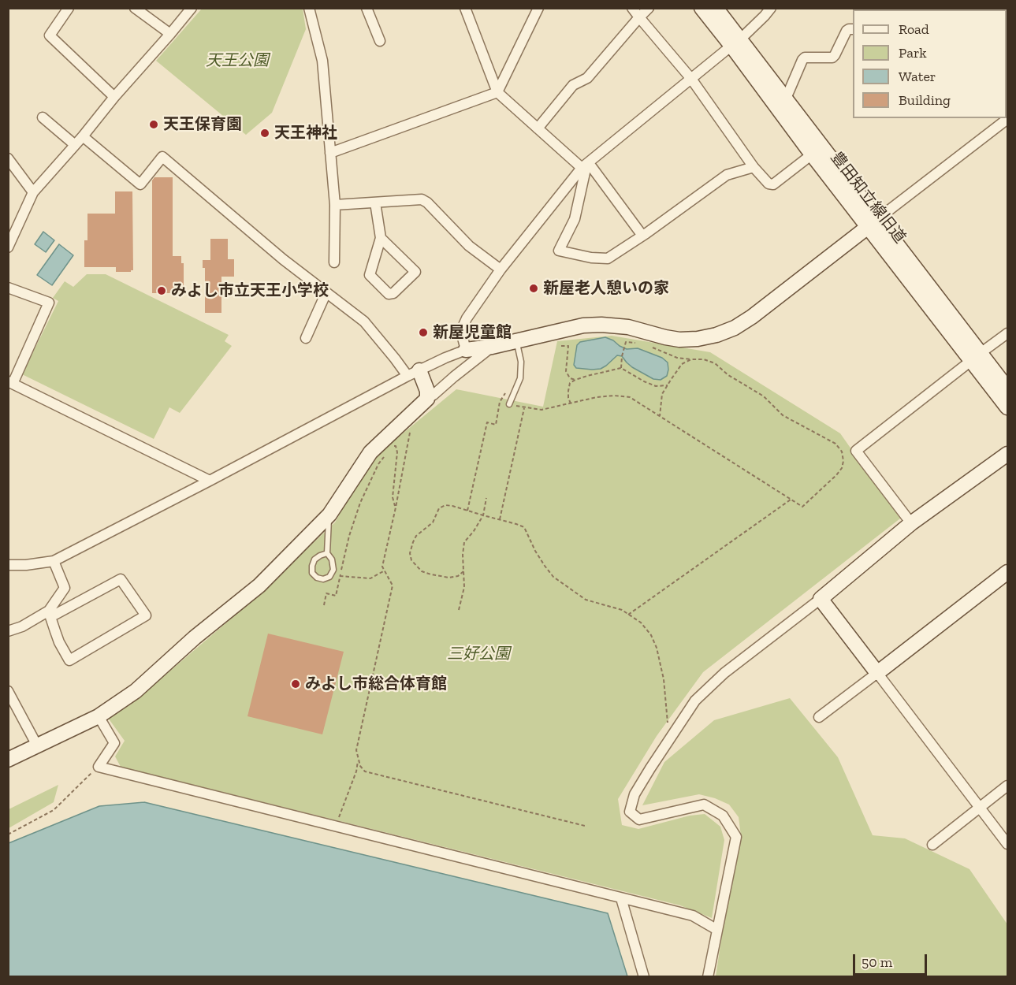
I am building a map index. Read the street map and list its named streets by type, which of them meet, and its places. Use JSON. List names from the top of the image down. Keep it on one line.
{"streets":{"street":["豊田知立線旧道"]},"parks":["天王公園","三好公園"],"places":["天王保育園","天王神社","新屋老人憩いの家","みよし市立天王小学校","新屋児童館","みよし市総合体育館"],"legend":["Road","Park","Water","Building"],"scale_bar":"50 m"}
